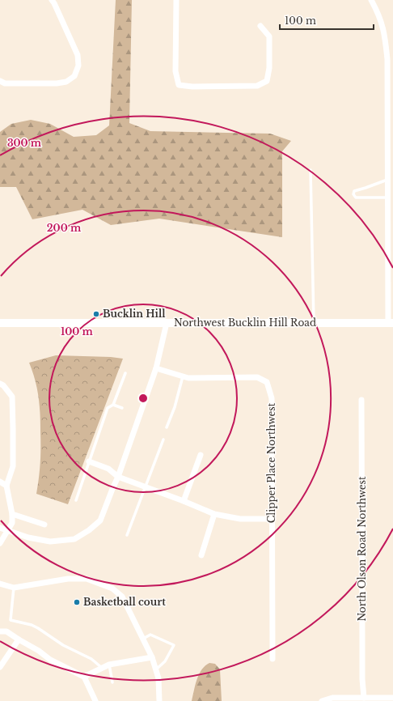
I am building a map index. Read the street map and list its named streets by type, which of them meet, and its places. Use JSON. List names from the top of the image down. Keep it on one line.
{"streets":{"main road":["Northwest Bucklin Hill Road"],"street":["Clipper Place Northwest","North Olson Road Northwest"]},"places":["Bucklin Hill","Basketball court"],"scale_bar":"100 m","rings":["300 m","200 m","100 m"]}
